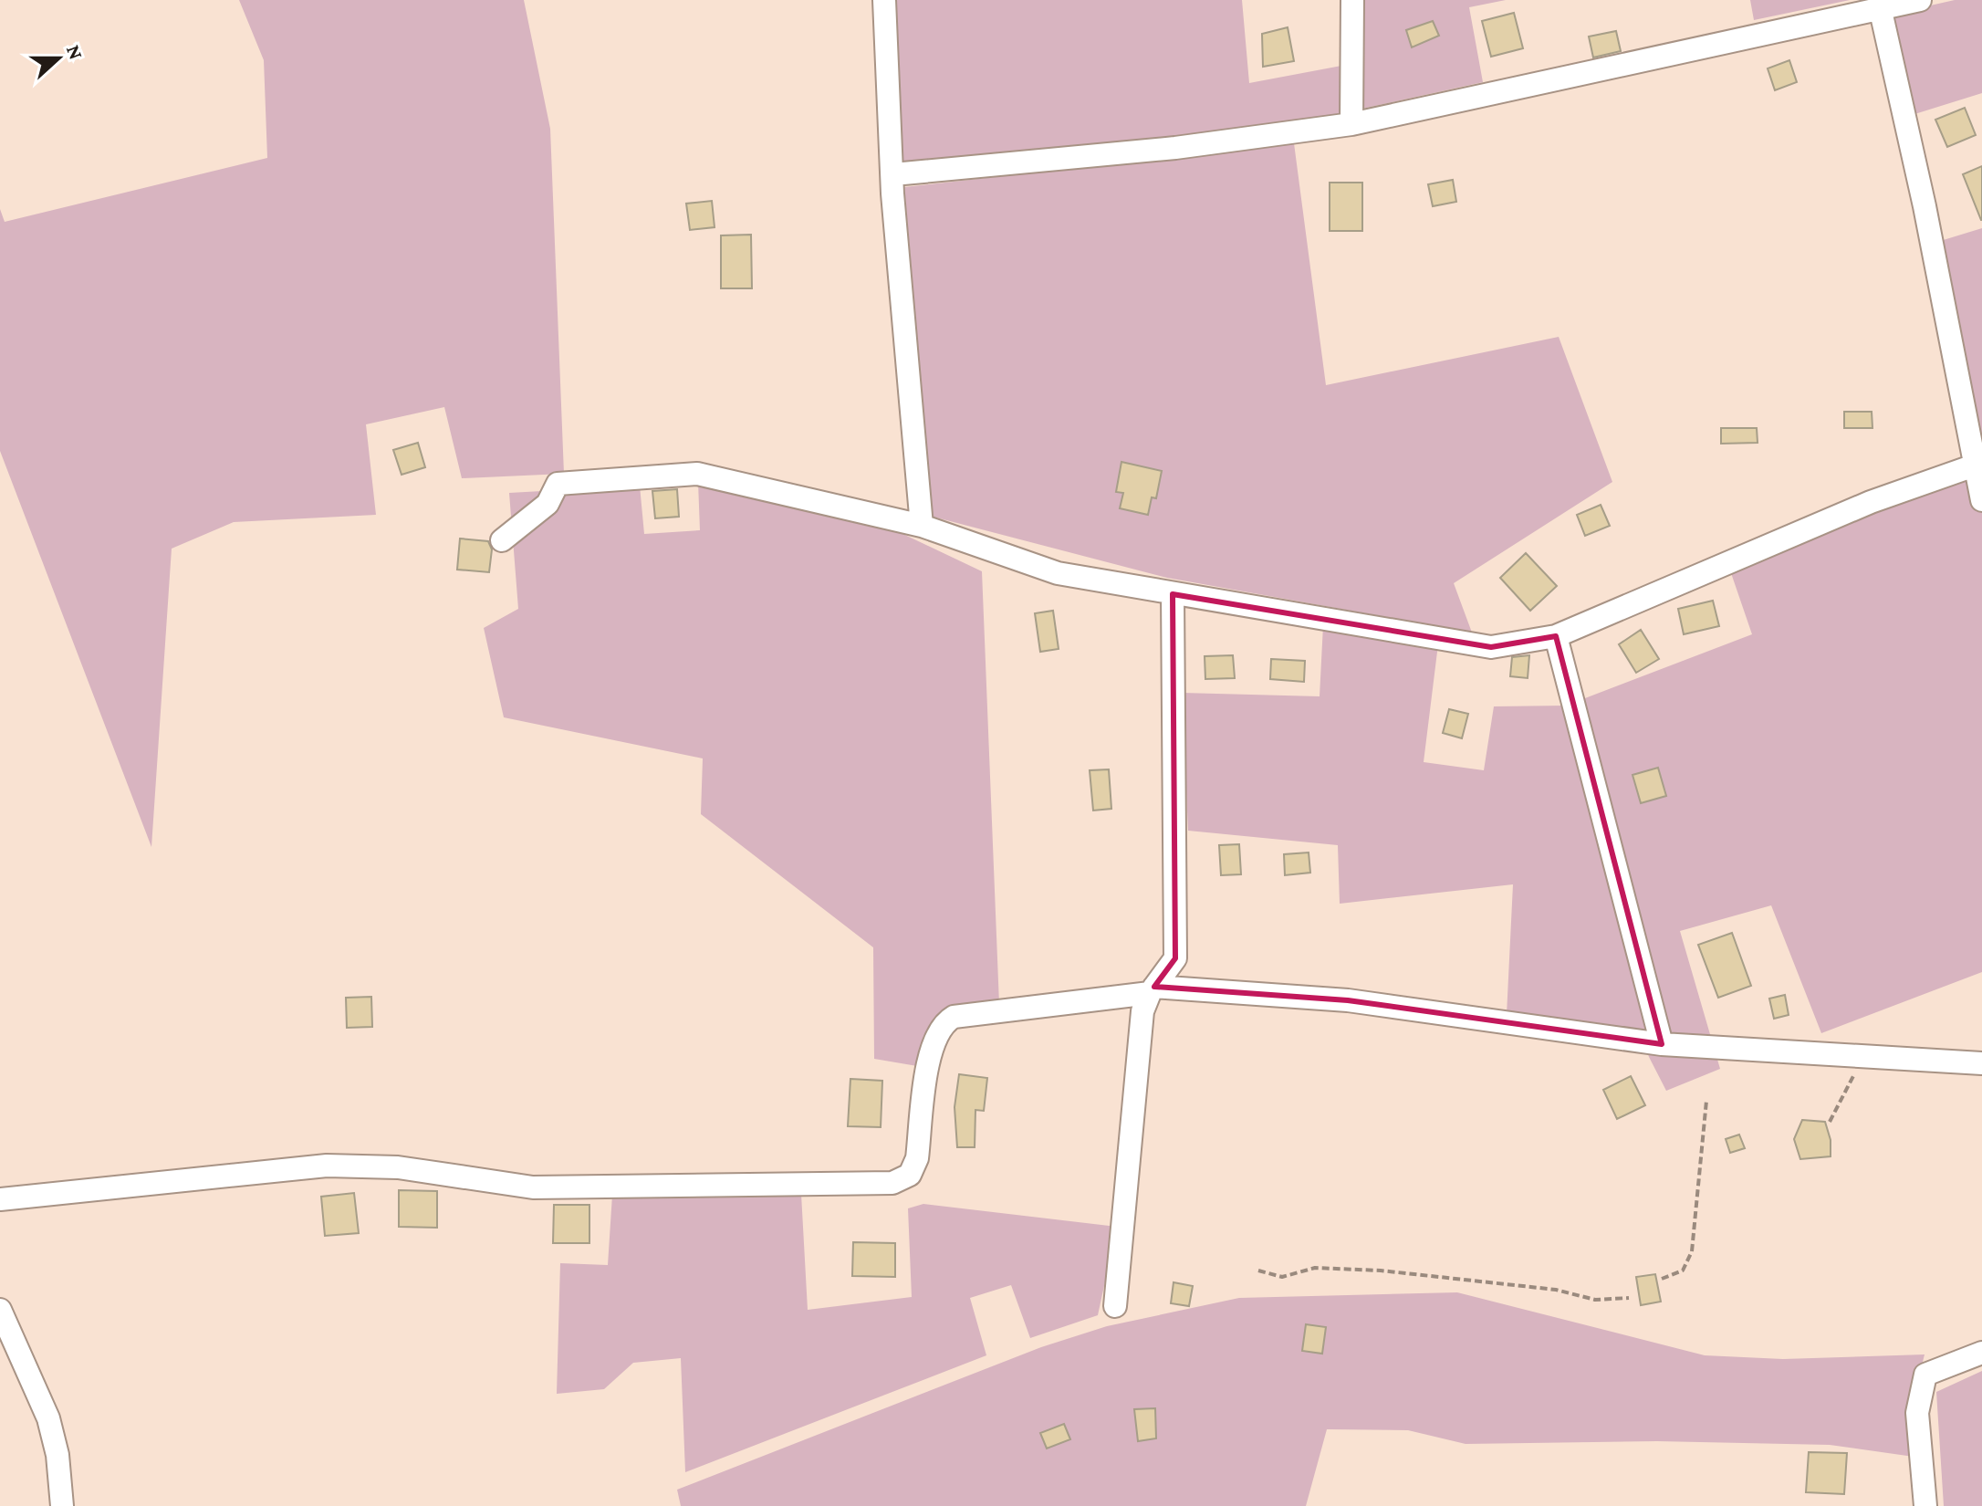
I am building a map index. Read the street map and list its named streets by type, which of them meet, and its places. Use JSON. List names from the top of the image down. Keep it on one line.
{"north":"right"}
